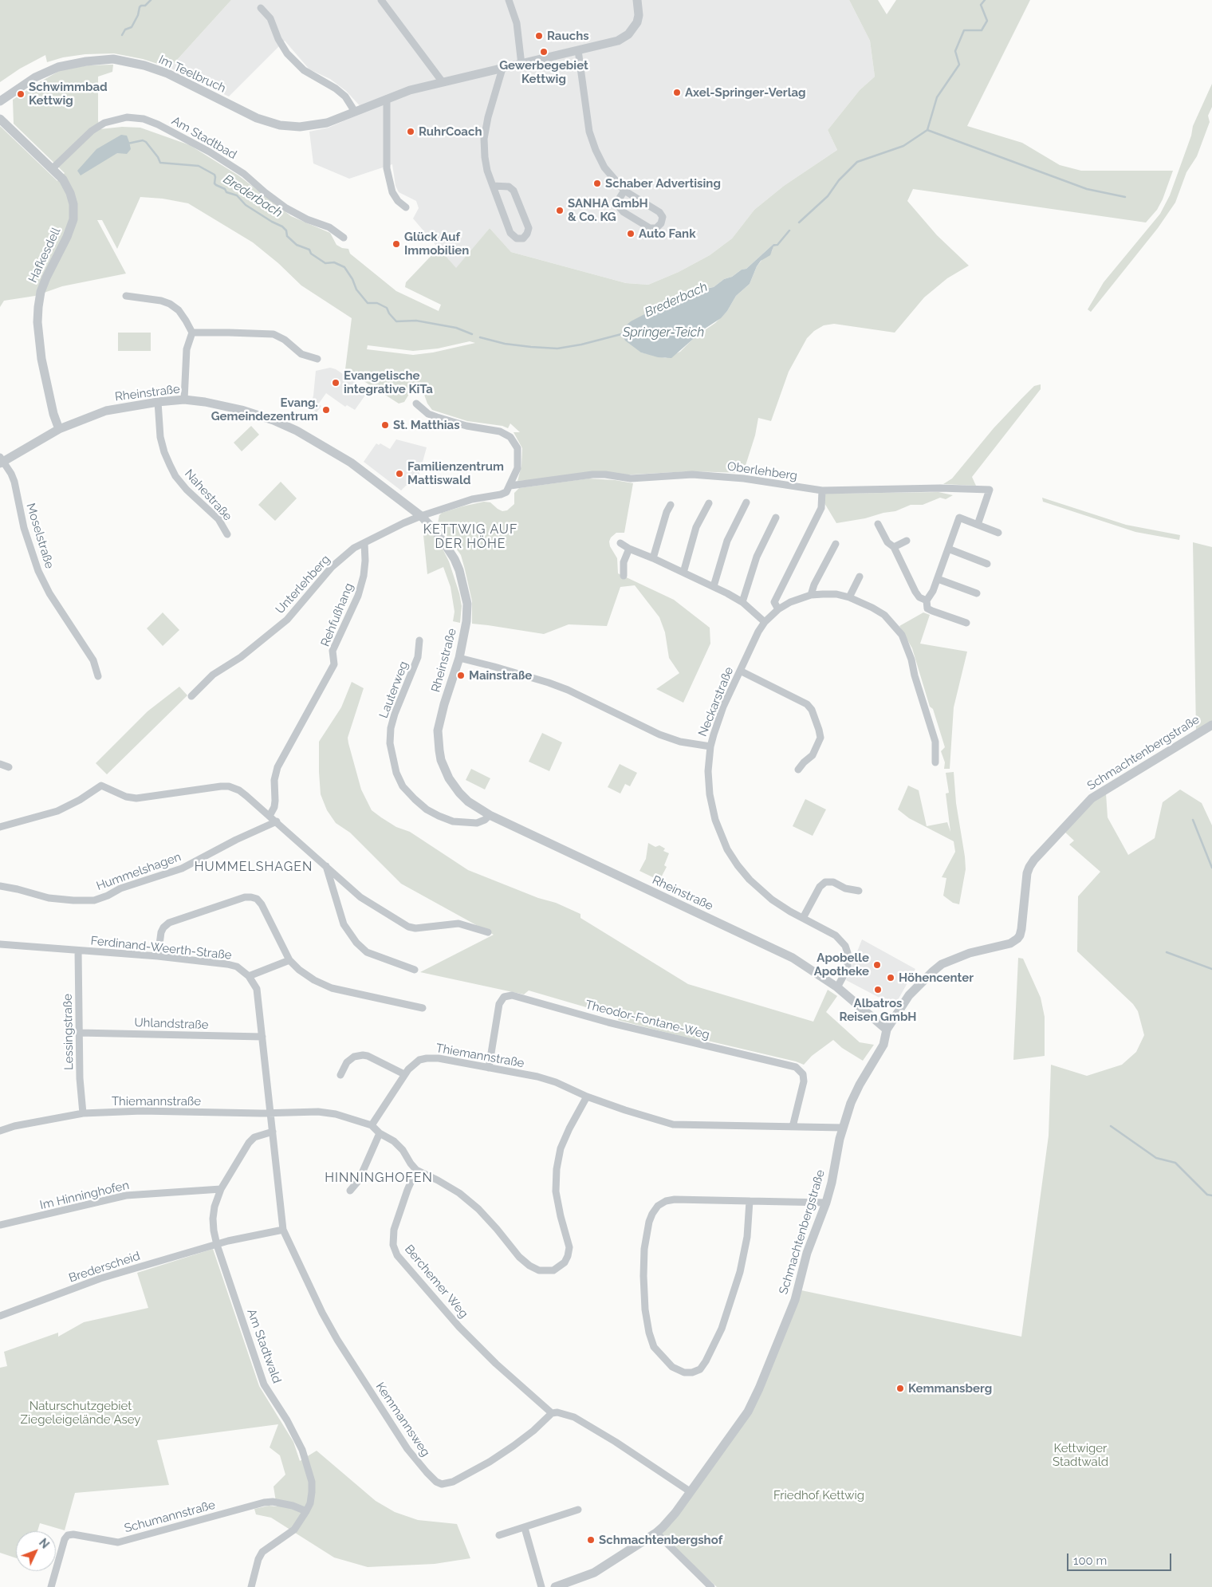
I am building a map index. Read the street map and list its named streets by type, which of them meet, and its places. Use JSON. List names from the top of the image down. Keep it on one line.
{"streets":{"street":["Im Teelbruch","Am Stadtbad","Hafkesdell","Rheinstraße","Oberlehberg","Nahestraße","Moselstraße","Unterlehberg","Rehfußhang","Lauterweg","Neckarstraße","Schmachtenbergstraße","Hummelshagen","Ferdinand-Weerth-Straße","Theodor-Fontane-Weg","Uhlandstraße","Lessingstraße","Thiemannstraße","Im Hinninghofen","Brederscheid","Berchemer Weg","Am Stadtwald","Kemmannsweg","Schumannstraße"]},"crossings":[["Am Stadtbad","Hafkesdell"],["Hafkesdell","Rheinstraße"],["Rheinstraße","Nahestraße"],["Rheinstraße","Moselstraße"],["Rheinstraße","Unterlehberg"],["Rheinstraße","Lauterweg"],["Rheinstraße","Neckarstraße"],["Rheinstraße","Schmachtenbergstraße"],["Unterlehberg","Rehfußhang"],["Schmachtenbergstraße","Thiemannstraße"],["Ferdinand-Weerth-Straße","Lessingstraße"],["Theodor-Fontane-Weg","Thiemannstraße"],["Uhlandstraße","Lessingstraße"],["Lessingstraße","Thiemannstraße"],["Thiemannstraße","Kemmannsweg"],["Im Hinninghofen","Am Stadtwald"],["Brederscheid","Am Stadtwald"],["Berchemer Weg","Kemmannsweg"],["Am Stadtwald","Kemmannsweg"],["Am Stadtwald","Schumannstraße"]],"districts":["KETTWIG AUF DER HÖHE","HUMMELSHAGEN","HINNINGHOFEN"],"water":["Brederbach","Springer-Teich"],"parks":["Naturschutzgebiet Ziegeleigelände Asey","Kettwiger Stadtwald","Friedhof Kettwig"],"places":["Rauchs","Gewerbegebiet Kettwig","Axel-Springer-Verlag","Schwimmbad Kettwig","RuhrCoach","Schaber Advertising","SANHA GmbH & Co. KG","Auto Fank","Glück Auf Immobilien","Evangelische integrative KiTa","Evang. Gemeindezentrum","St. Matthias","Familienzentrum Mattiswald","Mainstraße","Apobelle Apotheke","Höhencenter","Albatros Reisen GmbH","Kemmansberg","Schmachtenbergshof"],"scale_bar":"100 m","north":"top right"}
